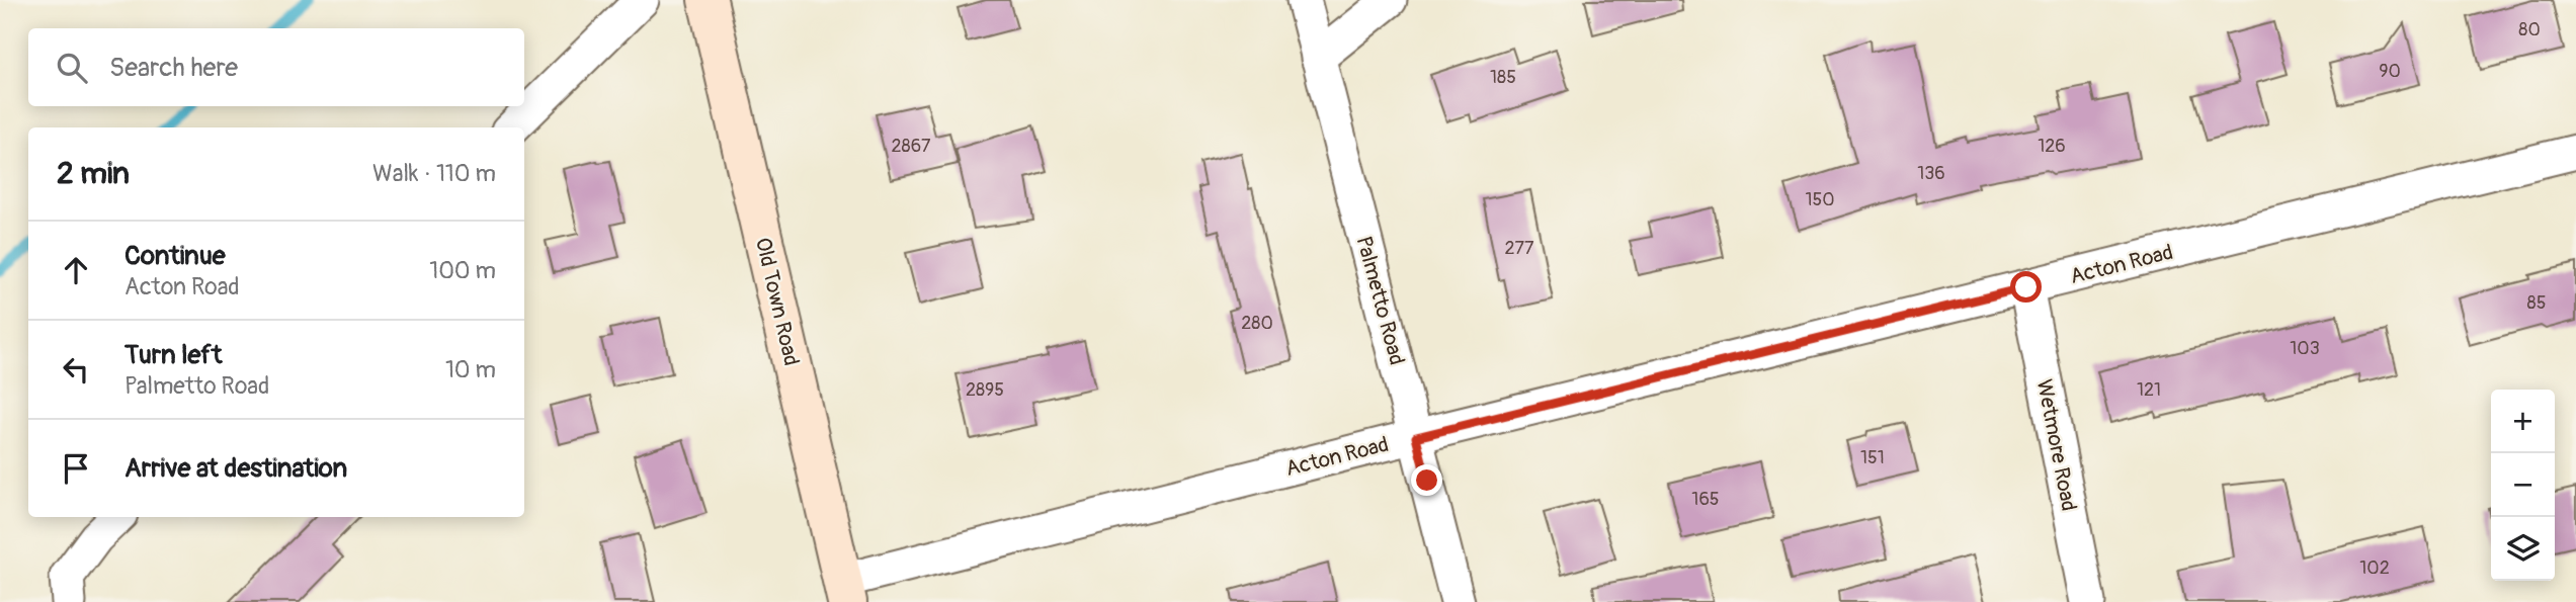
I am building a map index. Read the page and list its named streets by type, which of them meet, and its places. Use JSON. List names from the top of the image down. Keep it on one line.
{"streets":{"main road":["Old Town Road"],"street":["Acton Road","Palmetto Road","Wetmore Road"]},"crossings":[["Acton Road","Palmetto Road"],["Acton Road","Old Town Road"],["Acton Road","Wetmore Road"]],"house_numbers":["80","90","185","2867","126","136","150","277","85","280","103","2895","121","151","165","102"],"page":{"search":"Search here","heading":["2 min","Walk · 110 m"],"list":[["Continue","Acton Road","100 m"],["Turn left","Palmetto Road","10 m"],"Arrive at destination"],"map_buttons":["+","−"]}}
